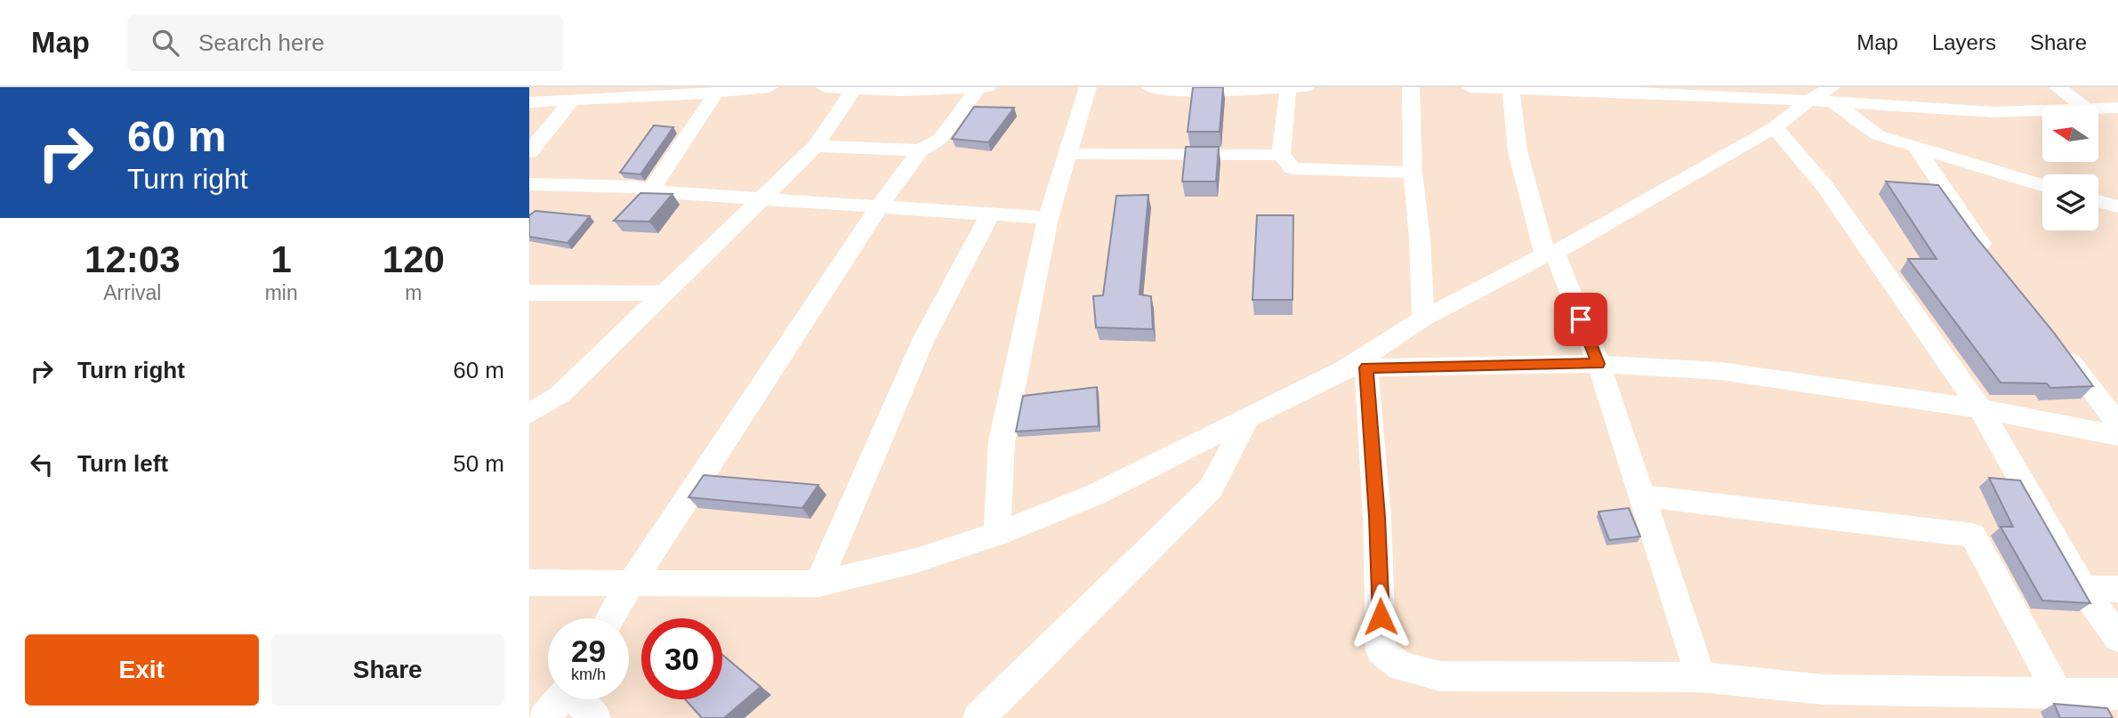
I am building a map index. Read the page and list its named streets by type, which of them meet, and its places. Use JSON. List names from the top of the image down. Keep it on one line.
{"north":"left","page":{"header":"Map","search":"Search here","nav":["Map","Layers","Share"],"turn":["60 m","Turn right"],"eta":["12:03","Arrival","1","min","120","m"],"list":[{"name":"Turn right","value":"60 m"},{"name":"Turn left","value":"50 m"}],"speed":"29 km/h","limit":"30","buttons":["Exit","Share"]}}
